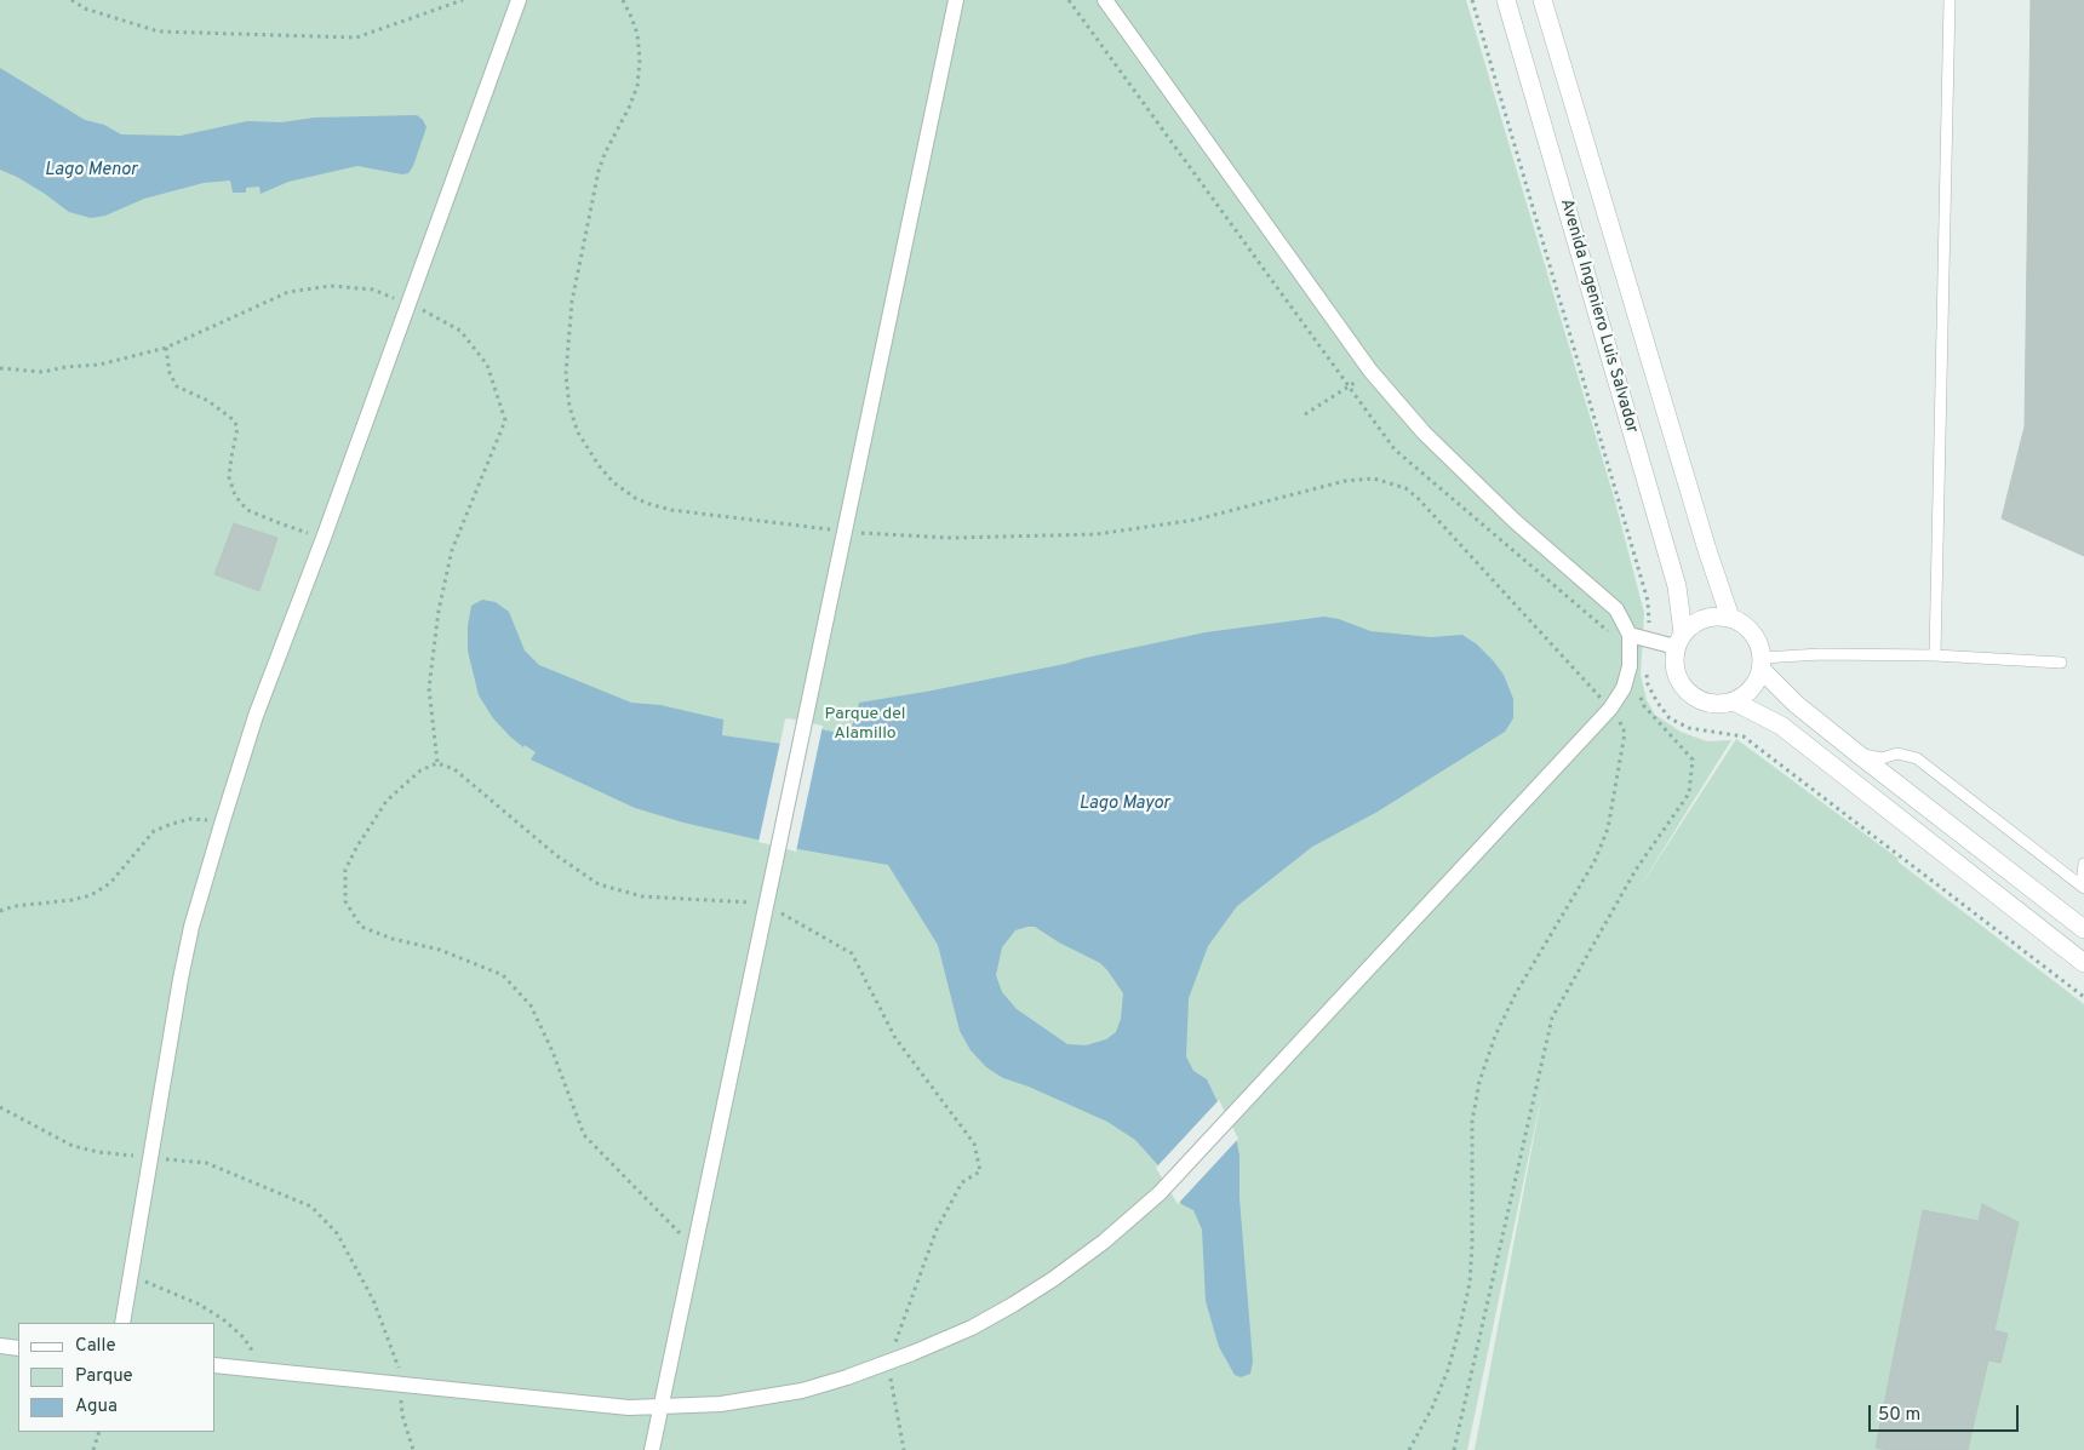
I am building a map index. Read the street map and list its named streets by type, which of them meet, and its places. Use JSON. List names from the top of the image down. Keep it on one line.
{"streets":{"street":["Avenida Ingeniero Luis Salvador"]},"water":["Lago Menor","Lago Mayor"],"parks":["Parque del Alamillo"],"legend":["Calle","Parque","Agua"],"scale_bar":"50 m"}
